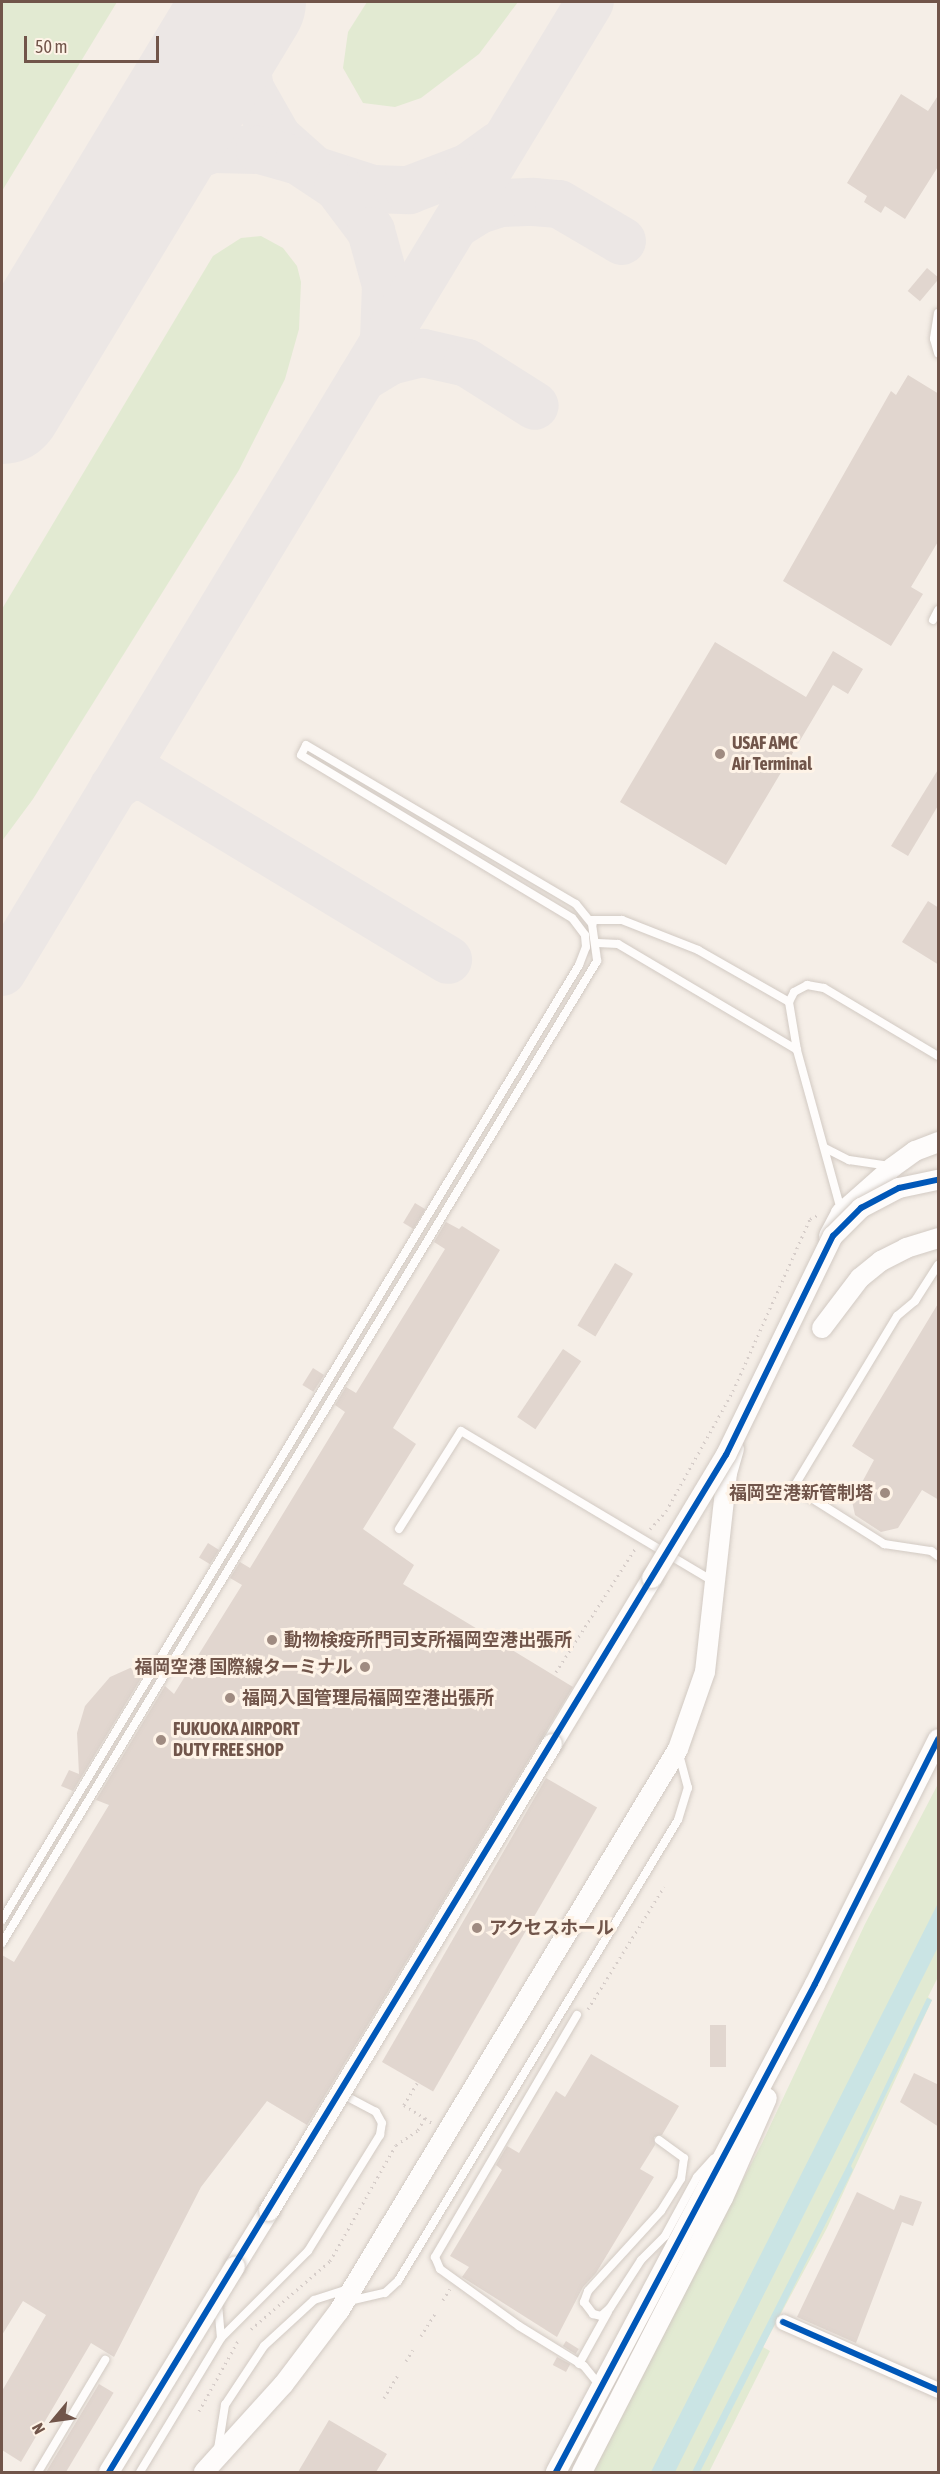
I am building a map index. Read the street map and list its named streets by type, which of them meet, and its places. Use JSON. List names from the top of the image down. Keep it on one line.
{"places":["USAF AMC Air Terminal","福岡空港新管制塔","動物検疫所門司支所福岡空港出張所","福岡空港 国際線ターミナル","福岡入国管理局福岡空港出張所","FUKUOKA AIRPORT DUTY FREE SHOP","アクセスホール"],"scale_bar":"50 m","north":"bottom left"}
